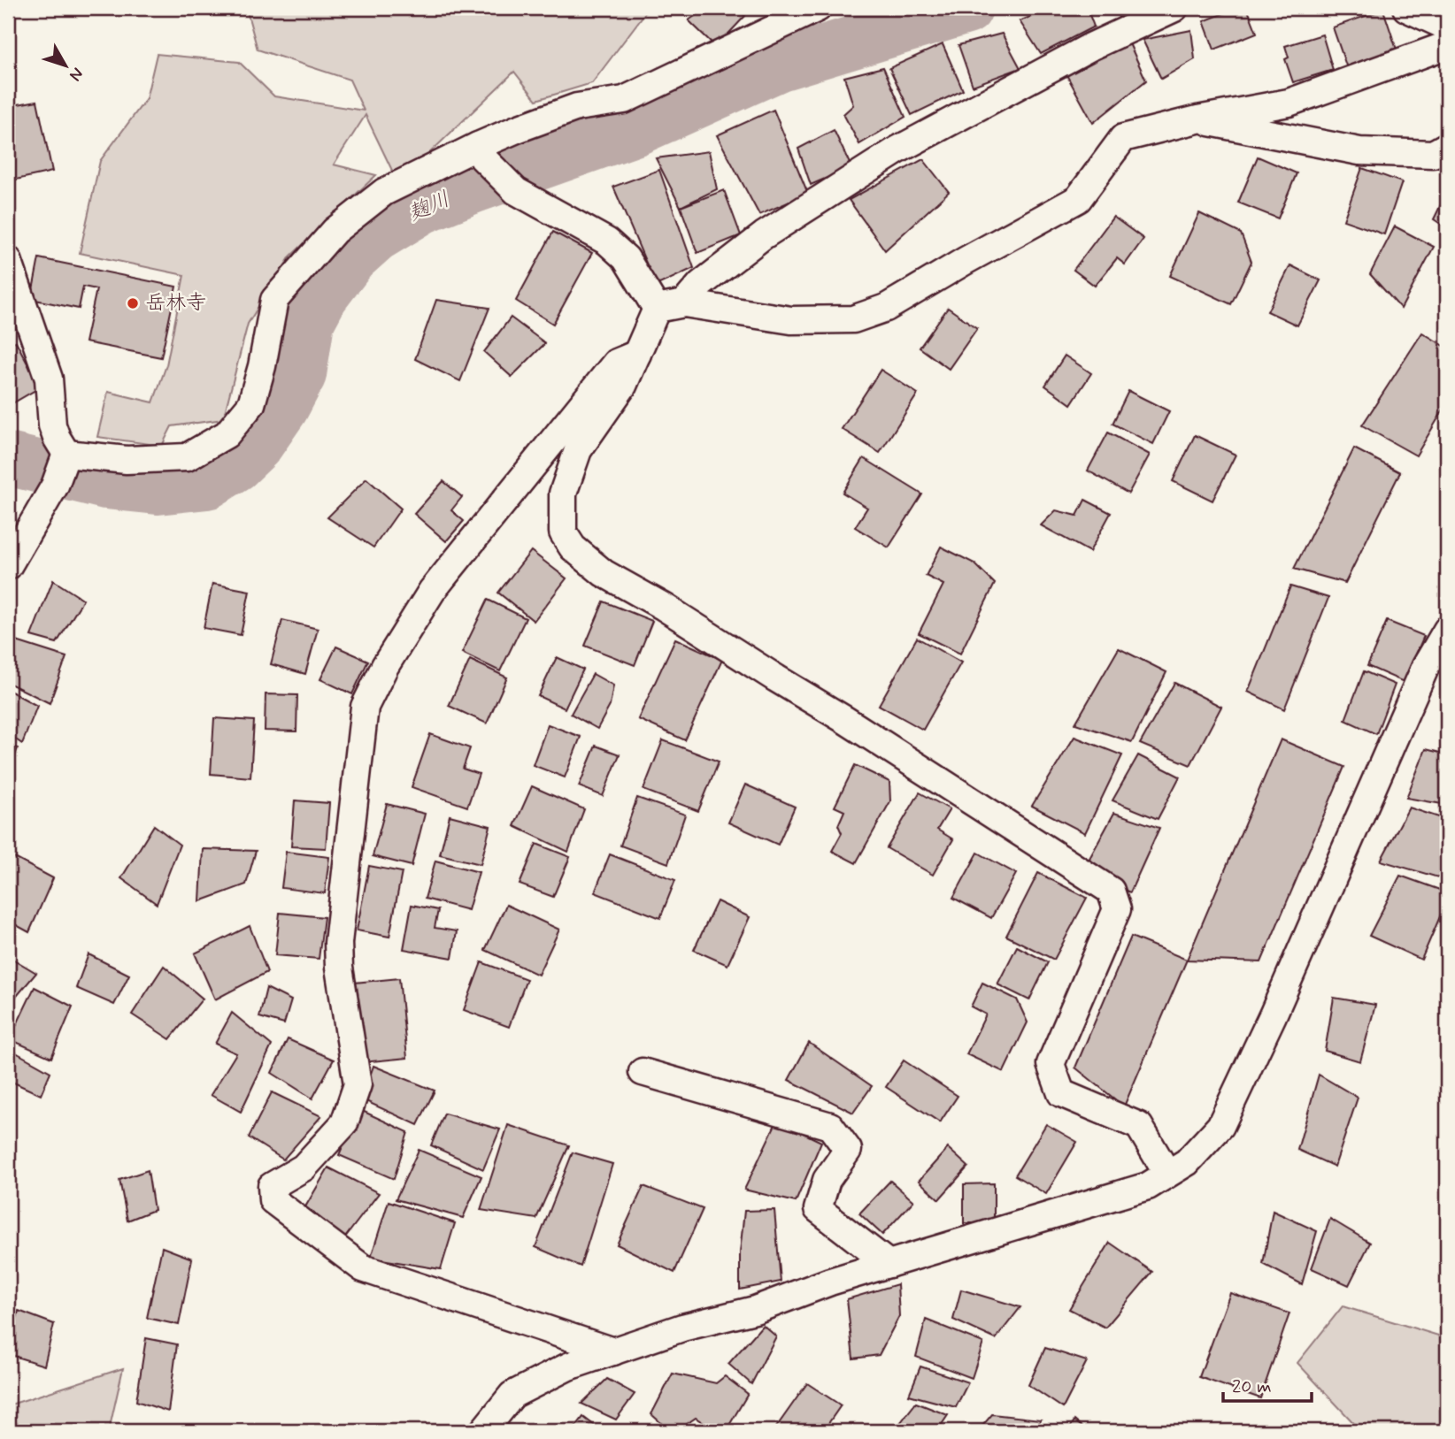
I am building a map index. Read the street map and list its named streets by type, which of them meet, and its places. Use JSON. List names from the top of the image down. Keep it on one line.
{"water":["麹川"],"places":["岳林寺"],"scale_bar":"20 m","north":"bottom right"}
